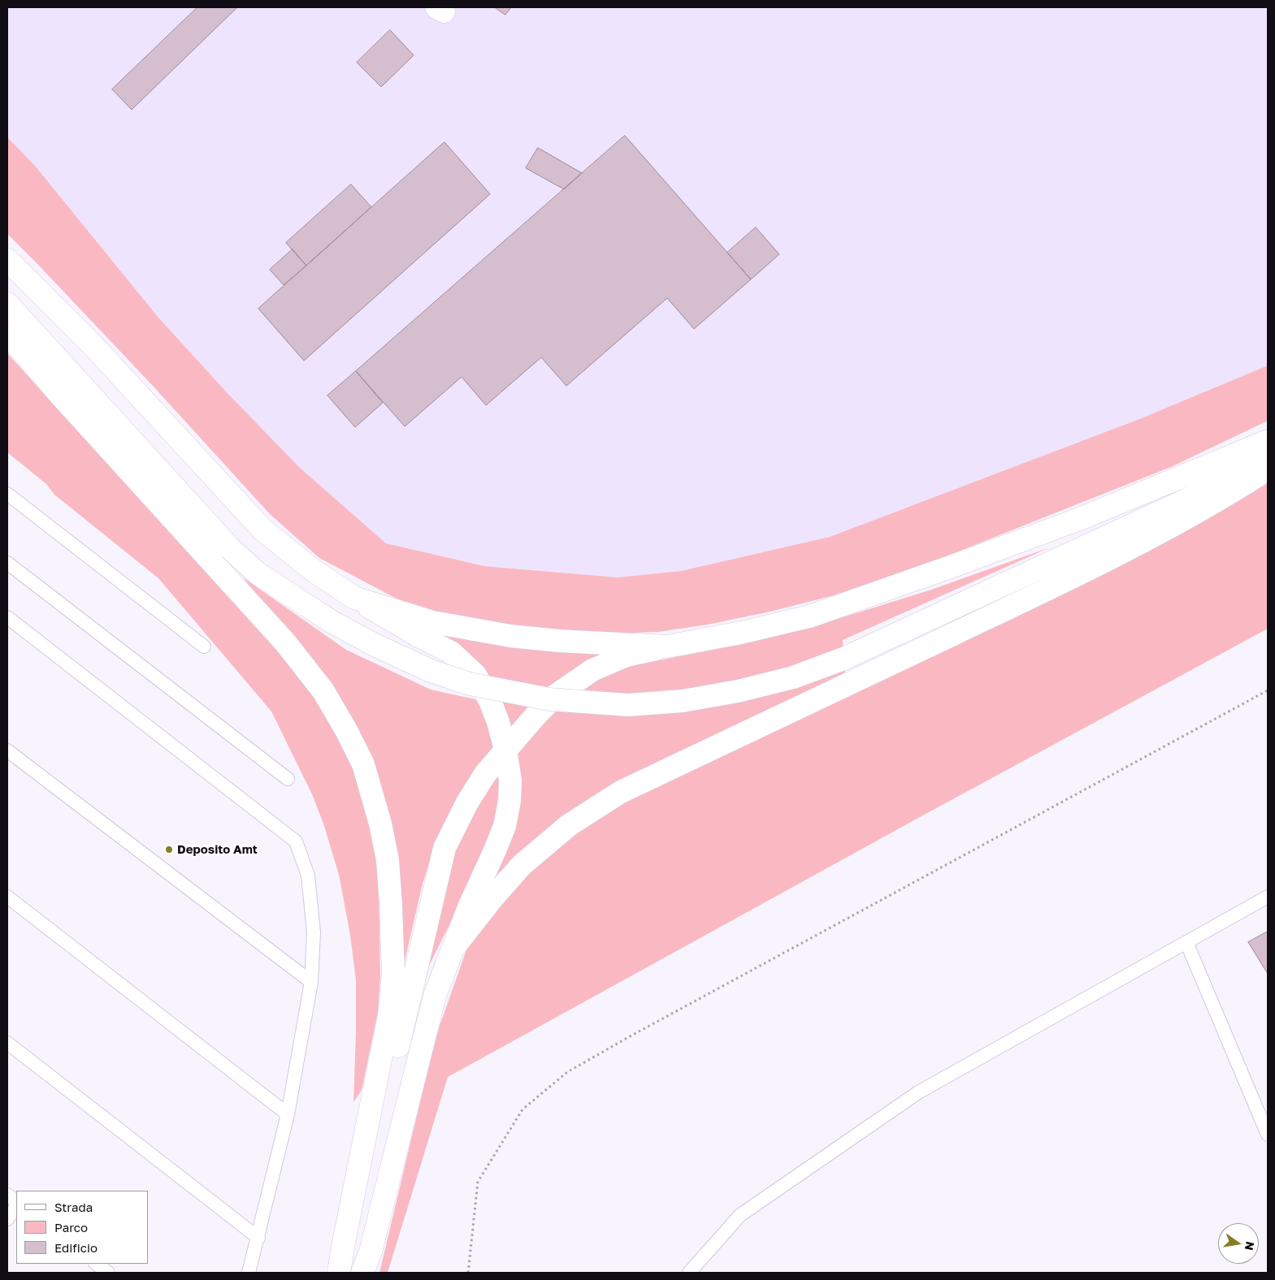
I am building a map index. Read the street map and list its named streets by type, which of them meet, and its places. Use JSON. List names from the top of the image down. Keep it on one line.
{"places":["Deposito Amt"],"legend":["Strada","Parco","Edificio"],"north":"right"}
